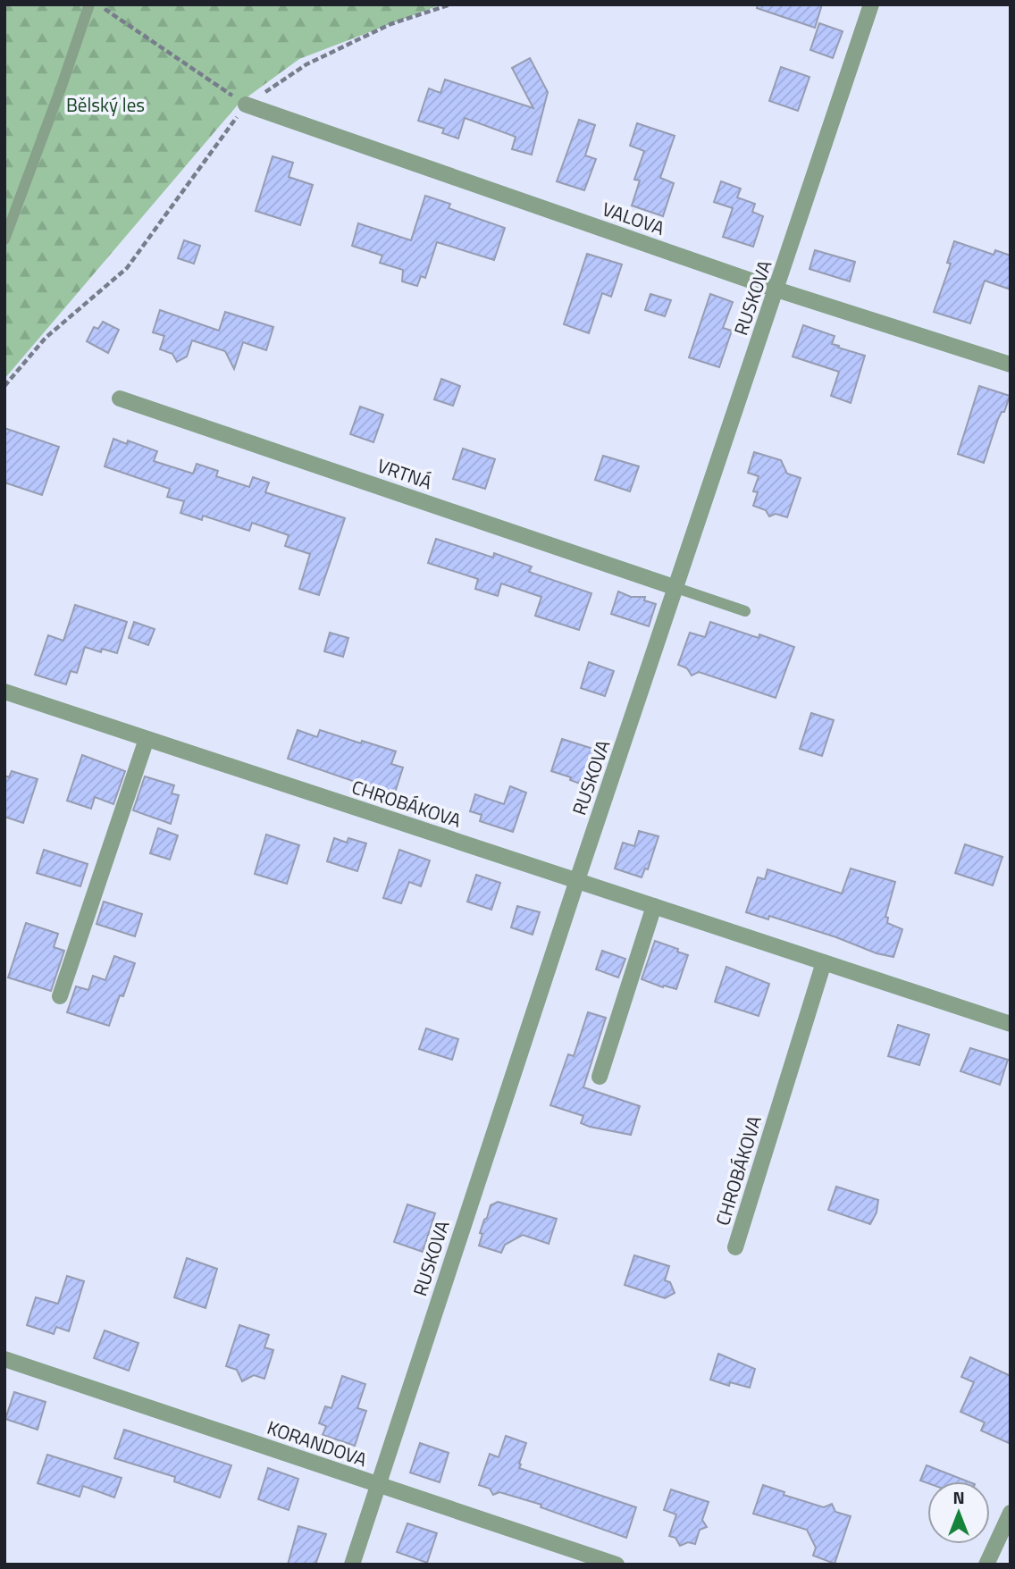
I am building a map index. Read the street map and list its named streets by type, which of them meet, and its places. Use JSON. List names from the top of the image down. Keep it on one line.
{"streets":{"street":["VALOVA","RUSKOVA","VRTNÁ","CHROBÁKOVA","KORANDOVA"]},"crossings":[["VALOVA","RUSKOVA"],["RUSKOVA","VRTNÁ"],["RUSKOVA","CHROBÁKOVA"],["RUSKOVA","KORANDOVA"]],"parks":["Bělský les"],"north":"top"}
